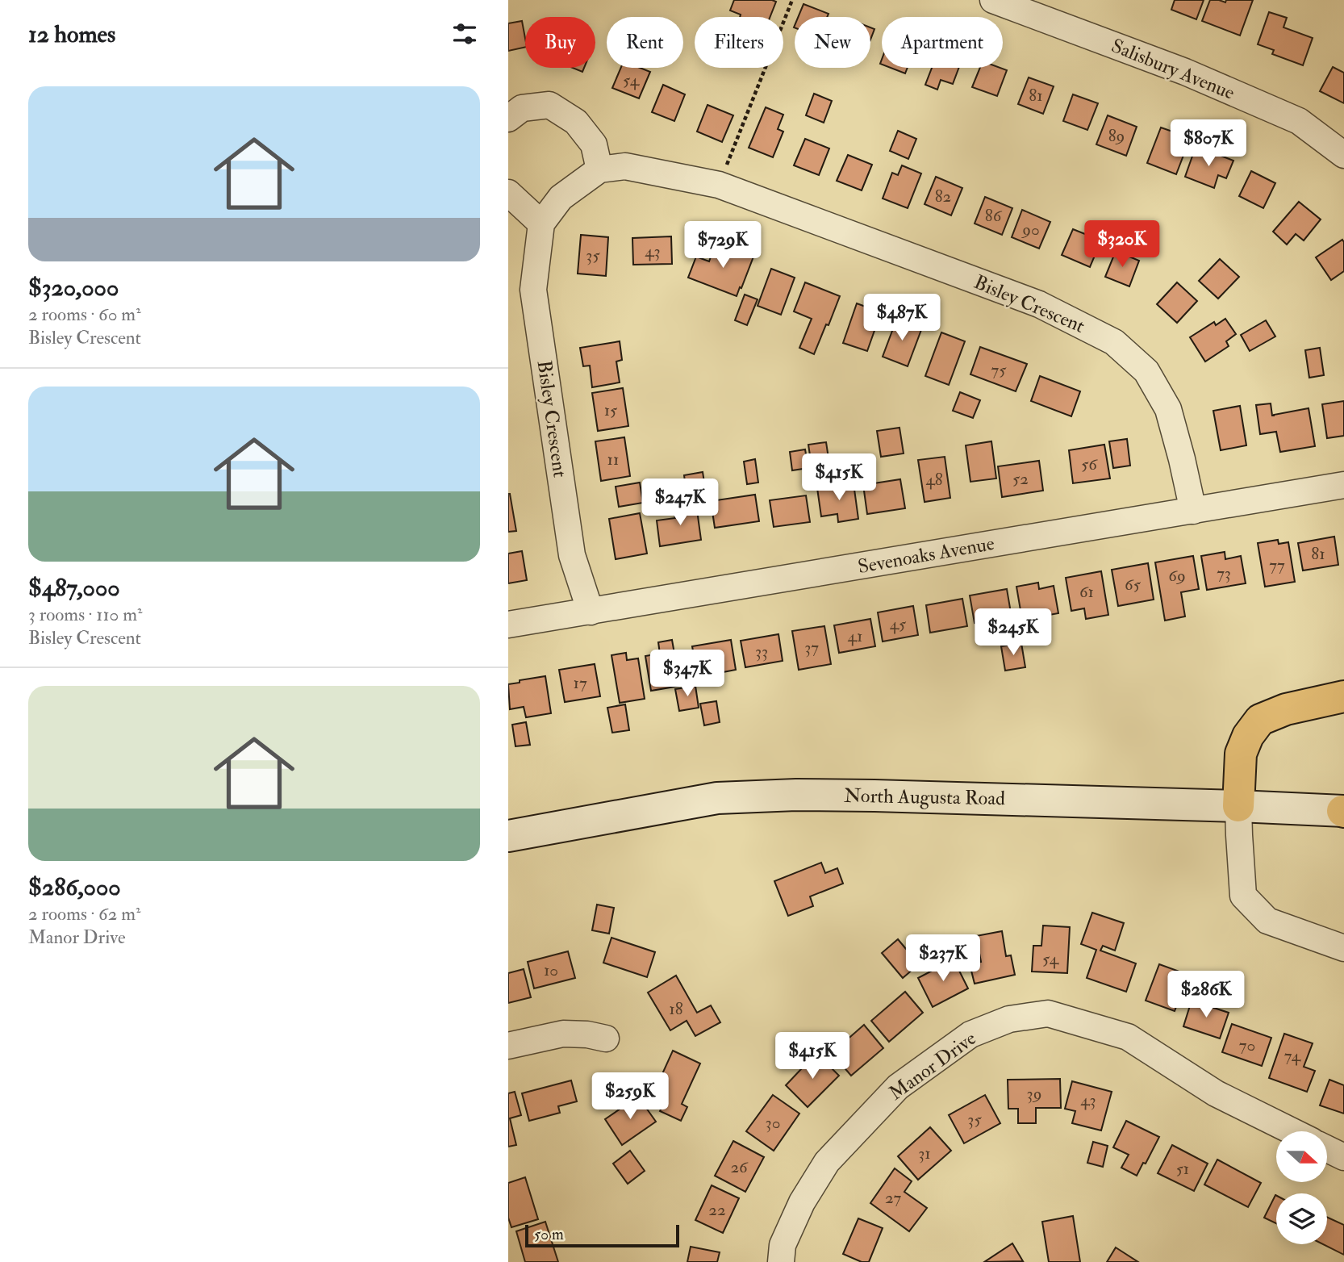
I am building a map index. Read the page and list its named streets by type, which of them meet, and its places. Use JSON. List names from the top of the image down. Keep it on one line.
{"streets":{"main road":["North Augusta Road"],"street":["Salisbury Avenue","Bisley Crescent","Sevenoaks Avenue","Manor Drive"]},"crossings":[["Bisley Crescent","Sevenoaks Avenue"]],"house_numbers":["54","81","89","82","86","90","43","35","75","15","11","56","52","48","81","77","73","69","65","61","45","41","37","33","17","54","10","18","70","74","39","43","35","30","31","26","51","27","22"],"scale_bar":"50 m","north":"right","page":{"heading":"12 homes","chip":["Buy","Rent","Filters","New","Apartment"],"list":[{"name":"$320,000","note":"2 rooms · 60 m² · Bisley Crescent"},{"name":"$487,000","note":"3 rooms · 110 m² · Bisley Crescent"},{"name":"$286,000","note":"2 rooms · 62 m² · Manor Drive"}],"price":["$807K","$320K","$729K","$487K","$415K","$247K","$245K","$347K","$237K","$286K","$415K","$259K"],"scale":"50 m"}}
